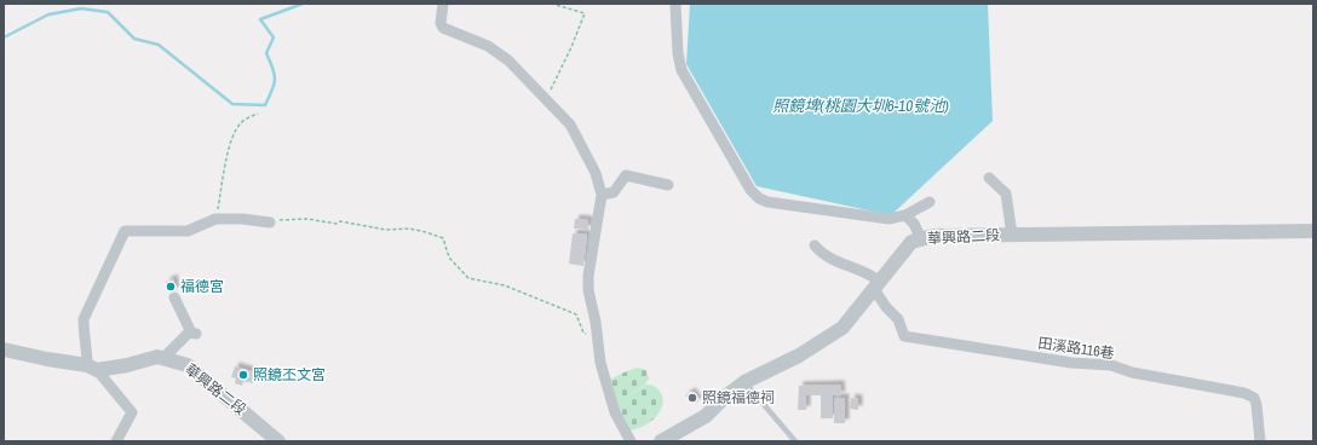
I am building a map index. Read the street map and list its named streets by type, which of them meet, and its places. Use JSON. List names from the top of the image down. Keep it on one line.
{"streets":{"street":["華興路二段","田溪路116巷"]},"crossings":[["華興路二段","田溪路116巷"]],"water":["照鏡埤(桃園大圳6-10號池)"],"places":["福德宮","照鏡丕文宮","照鏡福德祠"]}
